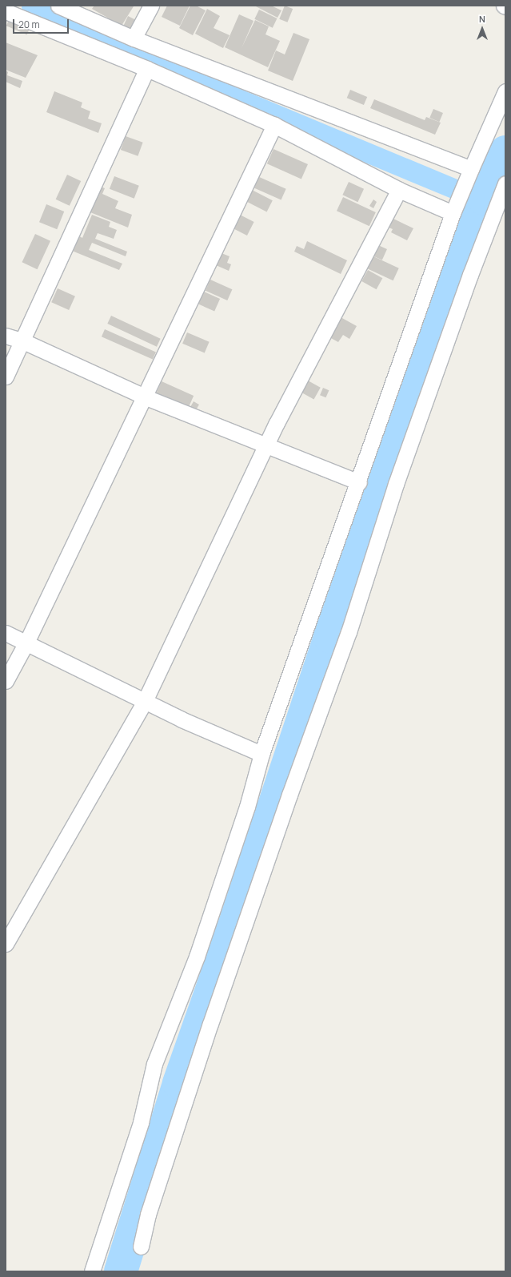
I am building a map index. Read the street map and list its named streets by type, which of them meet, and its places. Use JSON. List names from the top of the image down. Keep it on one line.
{"scale_bar":"20 m","north":"top"}
